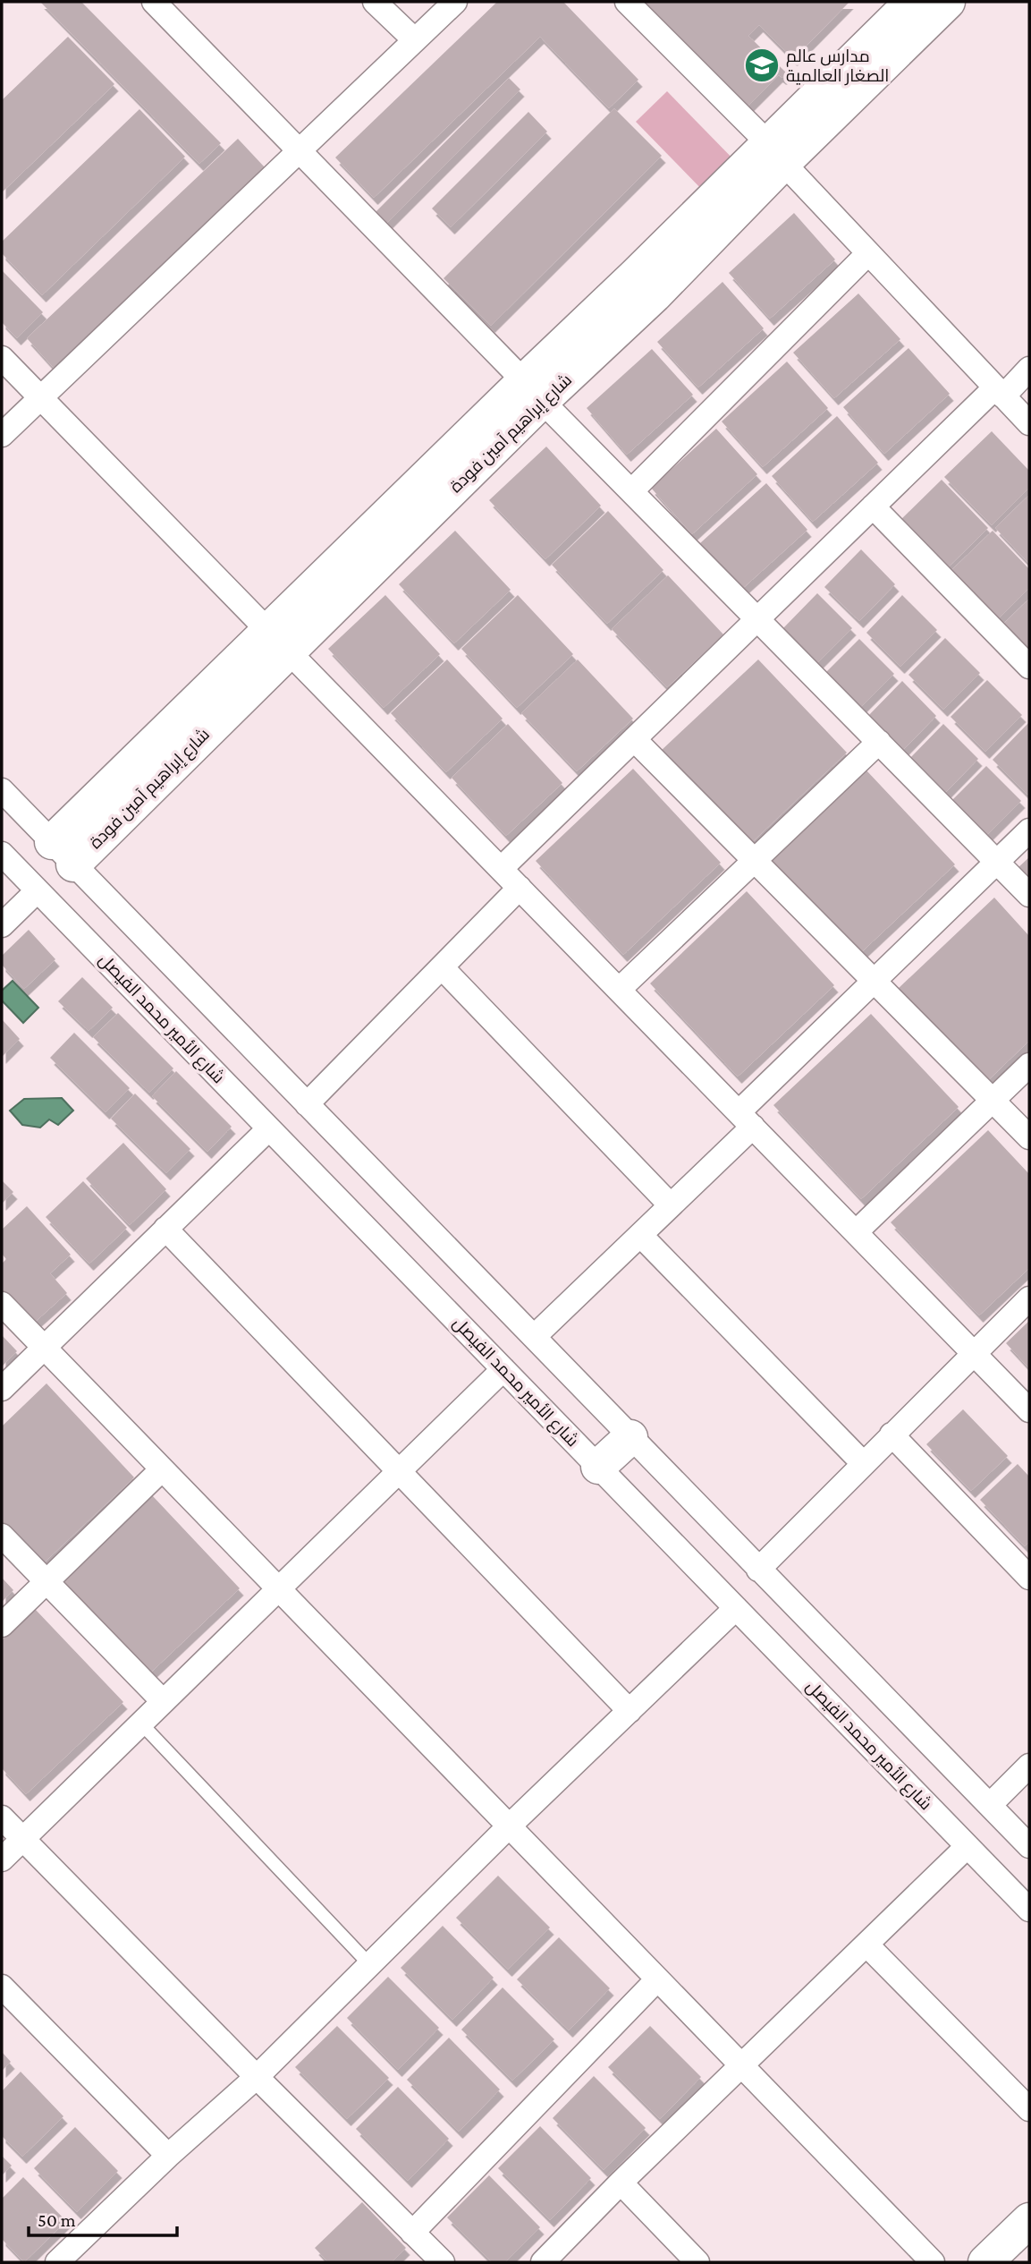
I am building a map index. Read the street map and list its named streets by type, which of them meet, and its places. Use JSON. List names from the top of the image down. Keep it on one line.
{"streets":{"street":["شارع إبراهيم آمين فودة","شارع الأمير محمد الفيصل"]},"places":{"school or university":["مدارس عالم الصغار العالمية"]},"scale_bar":"50 m"}
